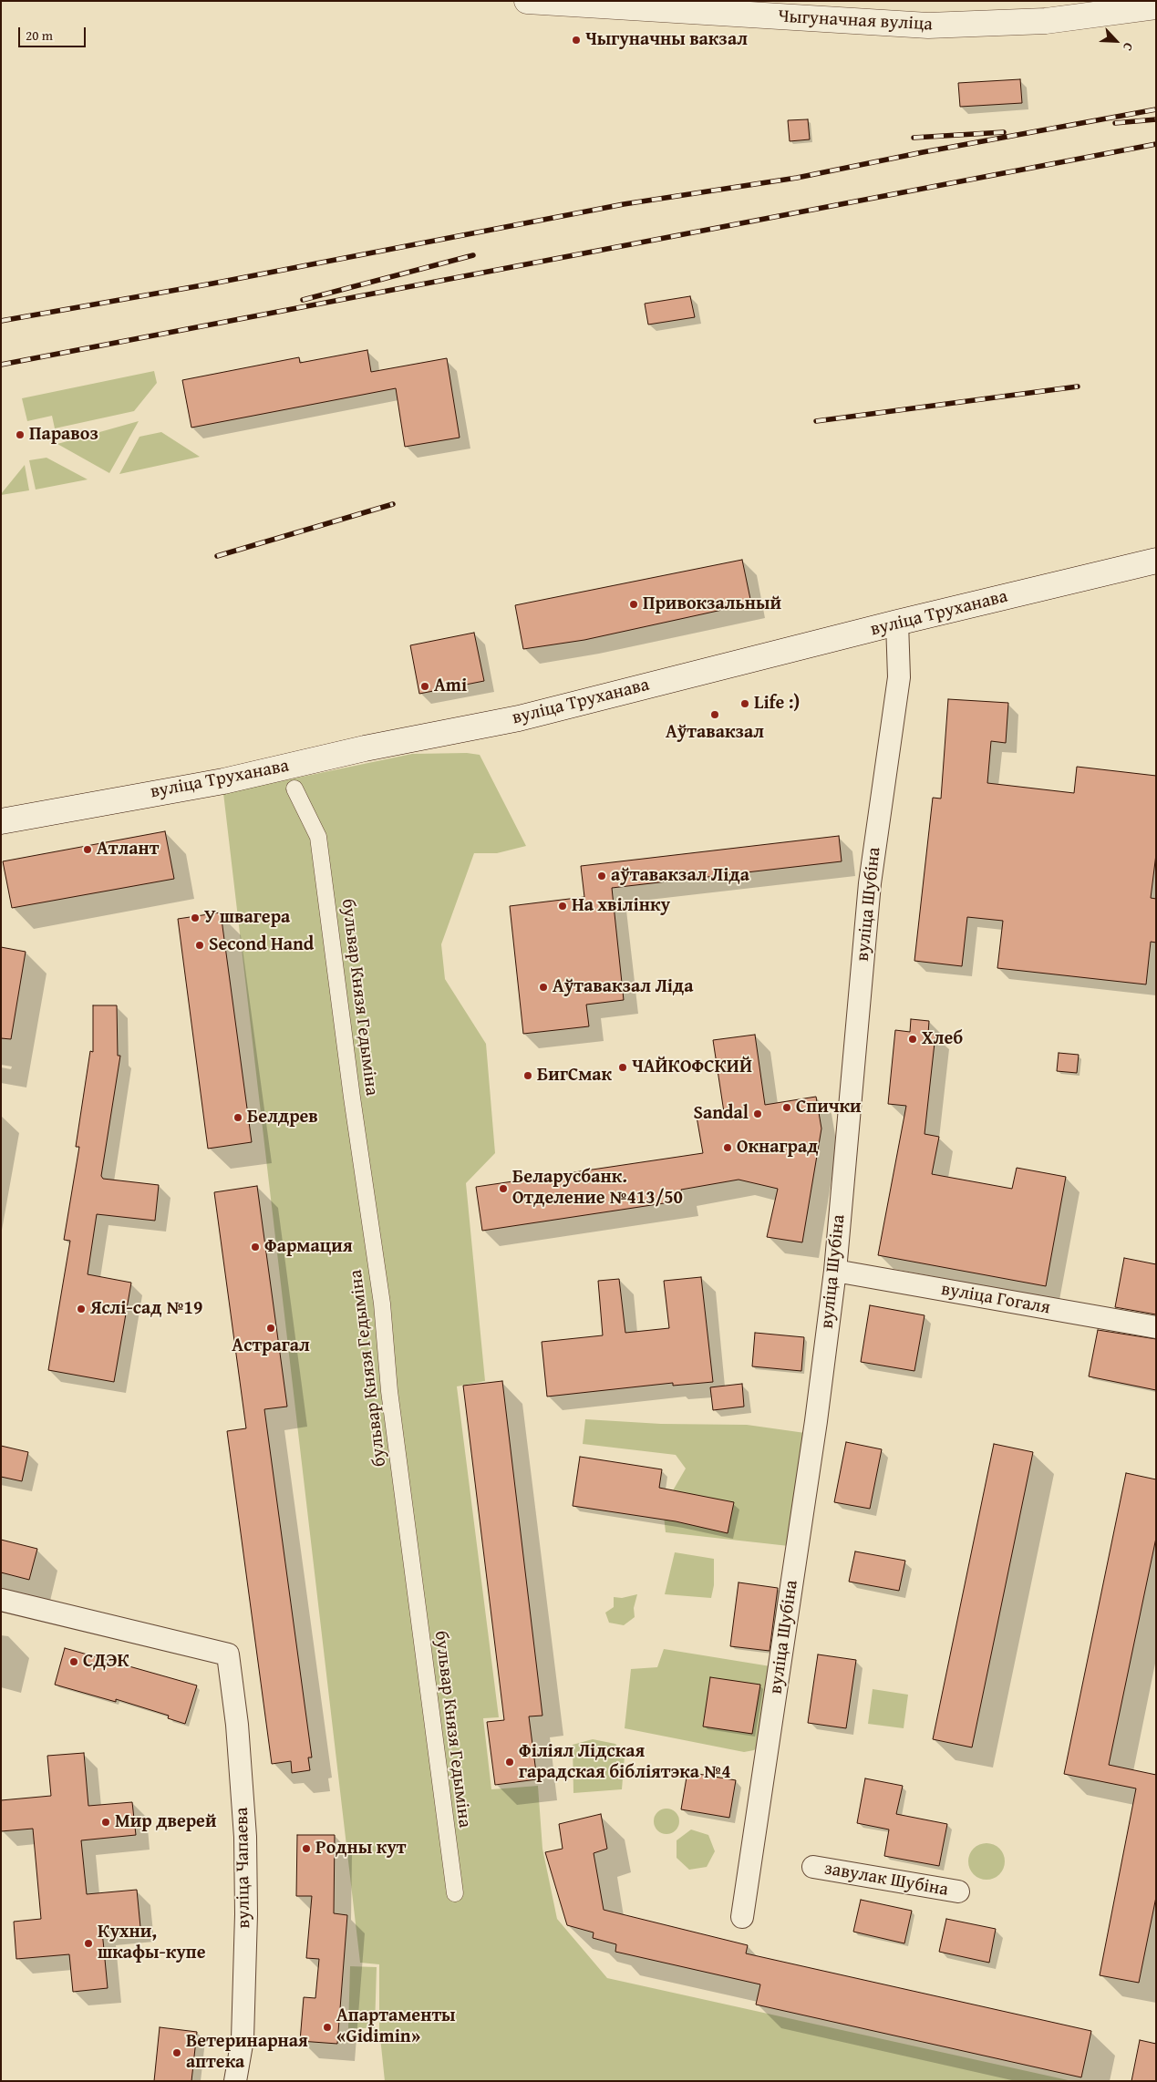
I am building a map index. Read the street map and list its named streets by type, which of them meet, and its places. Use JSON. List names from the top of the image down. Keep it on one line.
{"streets":{"main road":["Чыгуначная вуліца","вуліца Труханава"],"street":["вуліца Шубіна","бульвар Князя Гедыміна","вуліца Гогаля","вуліца Чапаева","завулак Шубіна"]},"crossings":[["вуліца Труханава","вуліца Шубіна"],["вуліца Шубіна","вуліца Гогаля"]],"places":["Чыгуначны вакзал","Паравоз","Привокзальный","Ami","Life :)","Аўтавакзал","Атлант","аўтавакзал Ліда","На хвілінку","У швагера","Second Hand","Аўтавакзал Ліда","Хлеб","ЧАЙКОФСКИЙ","БигСмак","Спички","Sandal","Белдрев","Окнаград","Беларусбанк. Отделение №413/50","Фармация","Яслі-сад №19","Астрагал","СДЭК","Філіял Лідская гарадская бібліятэка №4","Мир дверей","Родны кут","Кухни, шкафы-купе","Апартаменты «Gidimin»","Ветеринарная аптека"],"scale_bar":"20 m","north":"bottom right"}
